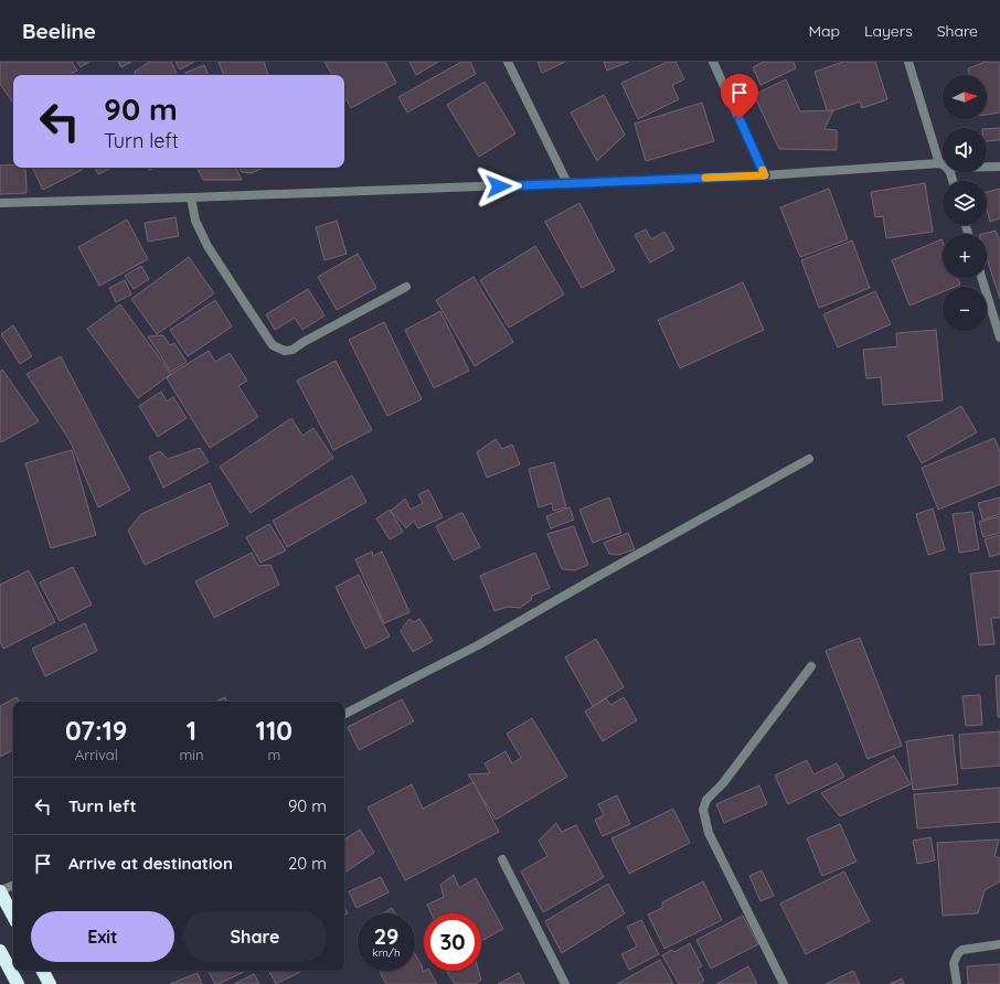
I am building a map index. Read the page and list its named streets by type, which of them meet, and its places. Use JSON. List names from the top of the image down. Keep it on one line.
{"north":"right","page":{"header":"Beeline","nav":["Map","Layers","Share"],"map_buttons":["+","−"],"turn":["90 m","Turn left"],"eta":["07:19","Arrival","1","min","110","m"],"list":[{"name":"Turn left","value":"90 m"},{"name":"Arrive at destination","value":"20 m"}],"buttons":["Exit","Share"],"speed":"29 km/h","limit":"30"}}
